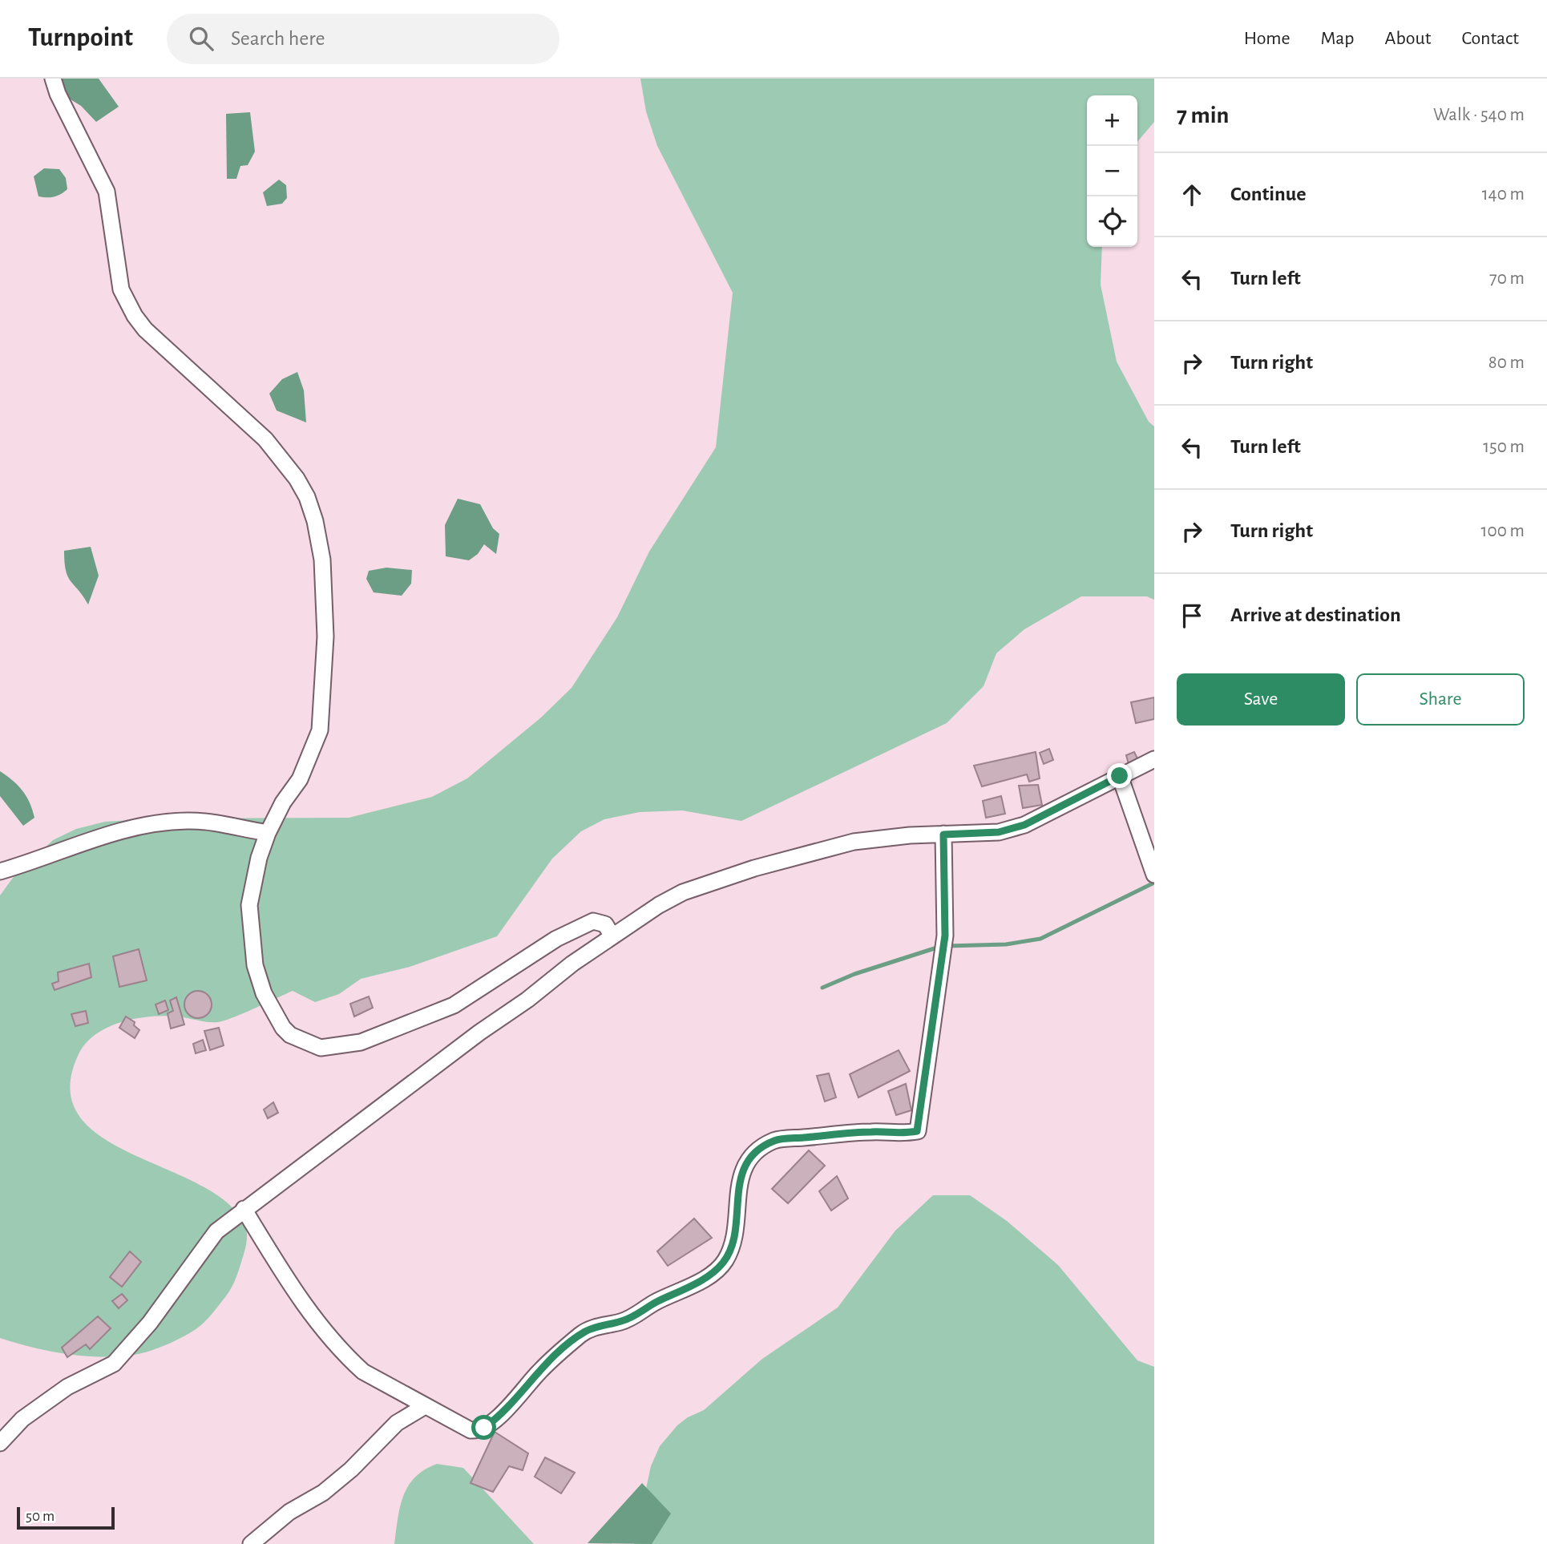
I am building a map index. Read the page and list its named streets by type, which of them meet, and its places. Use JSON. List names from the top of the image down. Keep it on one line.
{"scale_bar":"50 m","page":{"header":"Turnpoint","search":"Search here","nav":["Home","Map","About","Contact"],"heading":["7 min","Walk · 540 m"],"map_buttons":["+","−"],"list":[["Continue","140 m"],["Turn left","70 m"],["Turn right","80 m"],["Turn left","150 m"],["Turn right","100 m"],"Arrive at destination"],"buttons":["Save","Share"],"scale":"50 m"}}
